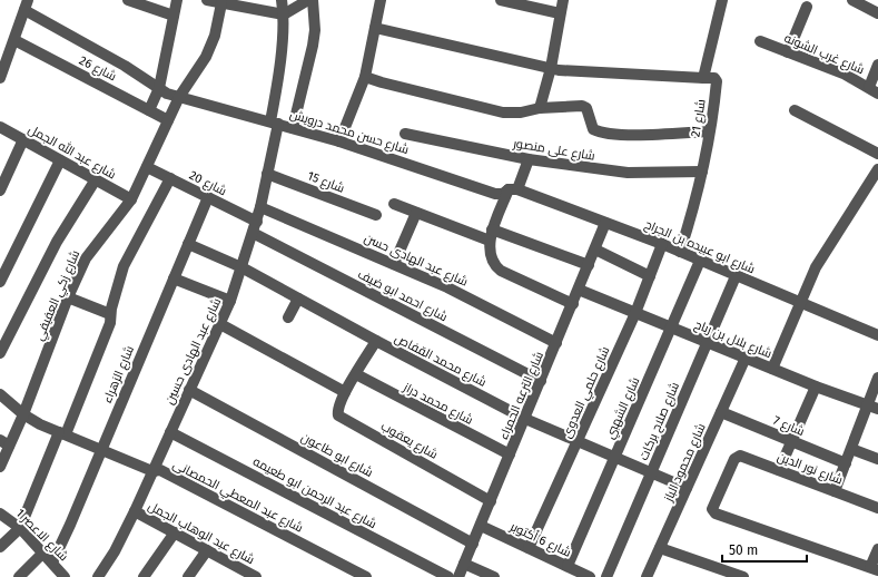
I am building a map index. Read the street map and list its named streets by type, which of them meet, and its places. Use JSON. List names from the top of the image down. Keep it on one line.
{"streets":{"street":["شارع غرب الشونه","شارع 26","شارع 21","شارع حسن محمد درويش","شارع على منصور","شارع عبد الله الجمل","شارع 15","شارع 20","شارع ابو عبيده بن الجراح","شارع عبد الهادى حسن","شارع زكي العفيفي","شارع احمد ابو ضيف","شارع بلال بن رباح","شارع عبد الهادى حسين","شارع محمد القفاص","شارع الزهراء","شارع حلمي العدوى","شارع الترعه الحمراء","شارع محمد دراز","شارع الشهبي","شارع صلاح بركات","شارع 7","شارع يعقوب","شارع ابو طاعون","شارع محمود الباز","شارع نور الدين","شارع عبد الرحمن ابو طعيمه","شارع عبد المعطي الحمصانى","شارع عبد الوهاب الجمل","شارع الاعصر 1","شارع 6 أكتوبر"]},"crossings":[["شارع 26","شارع زكي العفيفي"],["شارع 21","شارع على منصور"],["شارع 21","شارع ابو عبيده بن الجراح"],["شارع حسن محمد درويش","شارع ابو عبيده بن الجراح"],["شارع حسن محمد درويش","شارع زكي العفيفي"],["شارع حسن محمد درويش","شارع عبد الهادى حسين"],["شارع عبد الله الجمل","شارع زكي العفيفي"],["شارع 15","شارع عبد الهادى حسين"],["شارع 20","شارع زكي العفيفي"],["شارع 20","شارع عبد الهادى حسين"],["شارع 20","شارع الزهراء"],["شارع ابو عبيده بن الجراح","شارع حلمي العدوى"],["شارع ابو عبيده بن الجراح","شارع الترعه الحمراء"],["شارع ابو عبيده بن الجراح","شارع الشهبي"],["شارع ابو عبيده بن الجراح","شارع صلاح بركات"],["شارع عبد الهادى حسن","شارع عبد الهادى حسين"],["شارع عبد الهادى حسن","شارع الترعه الحمراء"],["شارع زكي العفيفي","شارع عبد المعطي الحمصانى"],["شارع احمد ابو ضيف","شارع عبد الهادى حسين"],["شارع احمد ابو ضيف","شارع الترعه الحمراء"],["شارع بلال بن رباح","شارع حلمي العدوى"],["شارع بلال بن رباح","شارع الترعه الحمراء"],["شارع بلال بن رباح","شارع الشهبي"],["شارع بلال بن رباح","شارع صلاح بركات"],["شارع بلال بن رباح","شارع محمود الباز"],["شارع عبد الهادى حسين","شارع محمد القفاص"],["شارع عبد الهادى حسين","شارع ابو طاعون"],["شارع عبد الهادى حسين","شارع عبد الرحمن ابو طعيمه"],["شارع عبد الهادى حسين","شارع عبد المعطي الحمصانى"],["شارع عبد الهادى حسين","شارع عبد الوهاب الجمل"],["شارع محمد القفاص","شارع الزهراء"],["شارع محمد القفاص","شارع حلمي العدوى"],["شارع محمد القفاص","شارع الترعه الحمراء"],["شارع محمد القفاص","شارع الشهبي"],["شارع محمد القفاص","شارع صلاح بركات"],["شارع محمد القفاص","شارع محمود الباز"],["شارع الزهراء","شارع عبد المعطي الحمصانى"],["شارع الزهراء","شارع الاعصر 1"],["شارع حلمي العدوى","شارع 6 أكتوبر"],["شارع الترعه الحمراء","شارع محمد دراز"],["شارع الترعه الحمراء","شارع يعقوب"],["شارع الترعه الحمراء","شارع ابو طاعون"],["شارع الترعه الحمراء","شارع 6 أكتوبر"],["شارع الشهبي","شارع 6 أكتوبر"],["شارع 7","شارع محمود الباز"]],"scale_bar":"50 m"}
